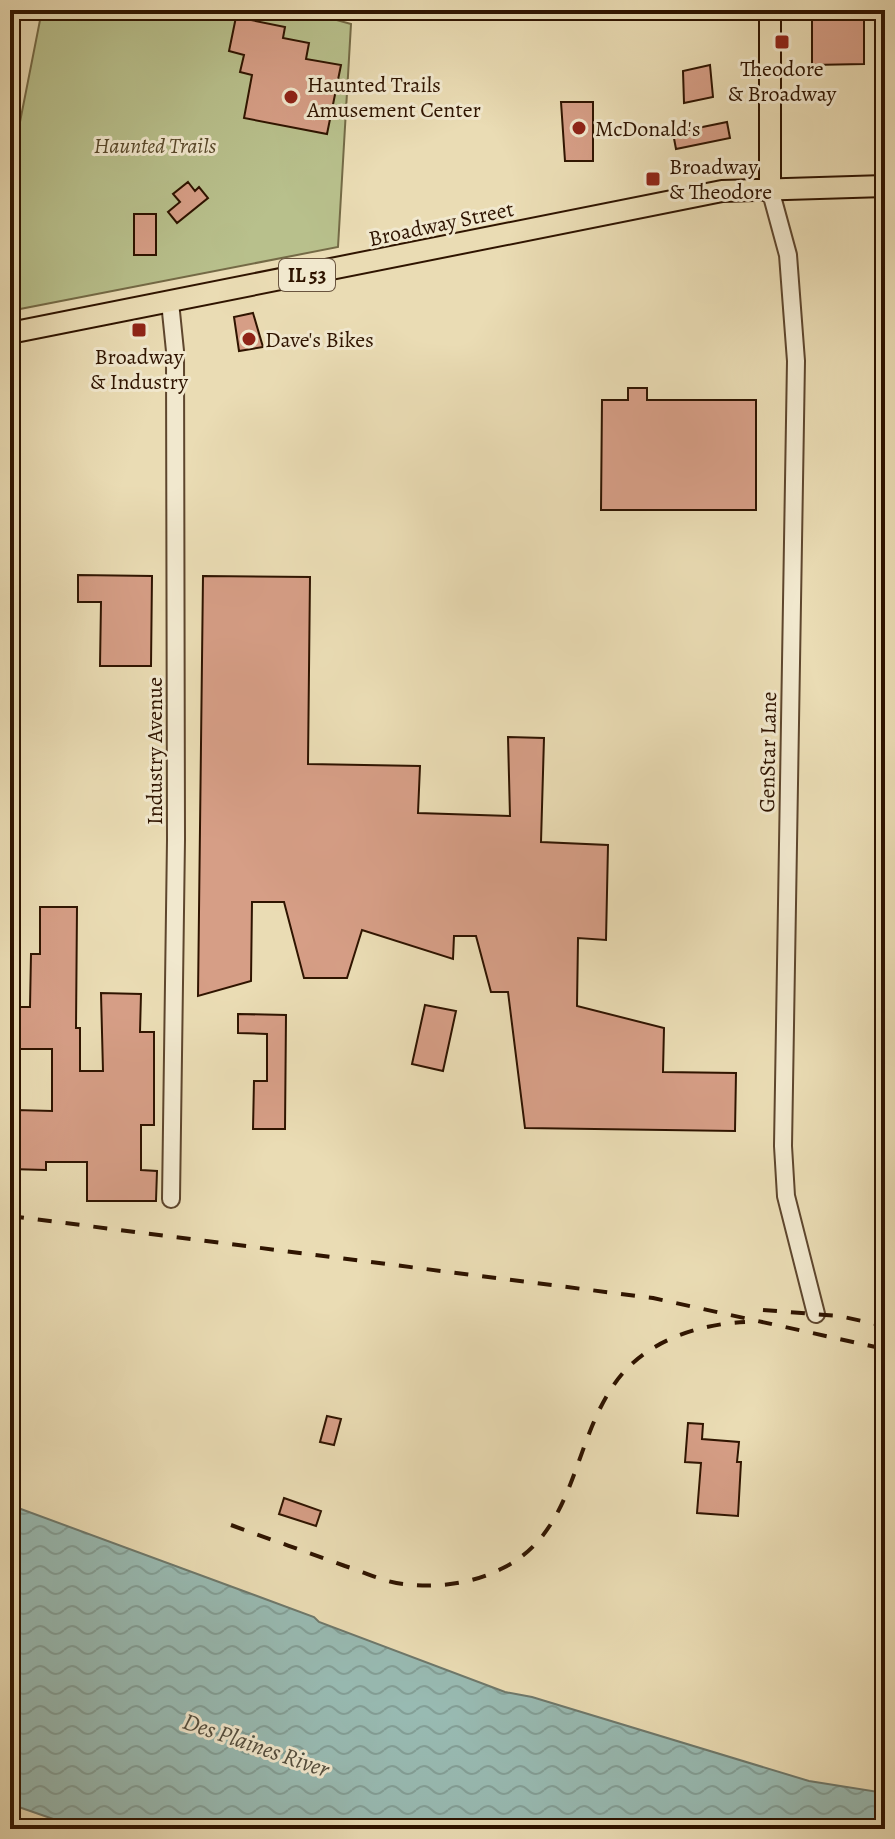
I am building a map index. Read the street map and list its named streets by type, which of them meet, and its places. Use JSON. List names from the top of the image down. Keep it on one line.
{"streets":{"main road":["Broadway Street","IL 53"],"street":["Industry Avenue","GenStar Lane"]},"crossings":[["Broadway Street","Industry Avenue"],["Broadway Street","GenStar Lane"]],"water":["Des Plaines River"],"parks":["Haunted Trails"],"places":{"transit":["Theodore & Broadway","Broadway & Theodore","Broadway & Industry"],"other":["Haunted Trails Amusement Center","McDonald's","Dave's Bikes"]}}
